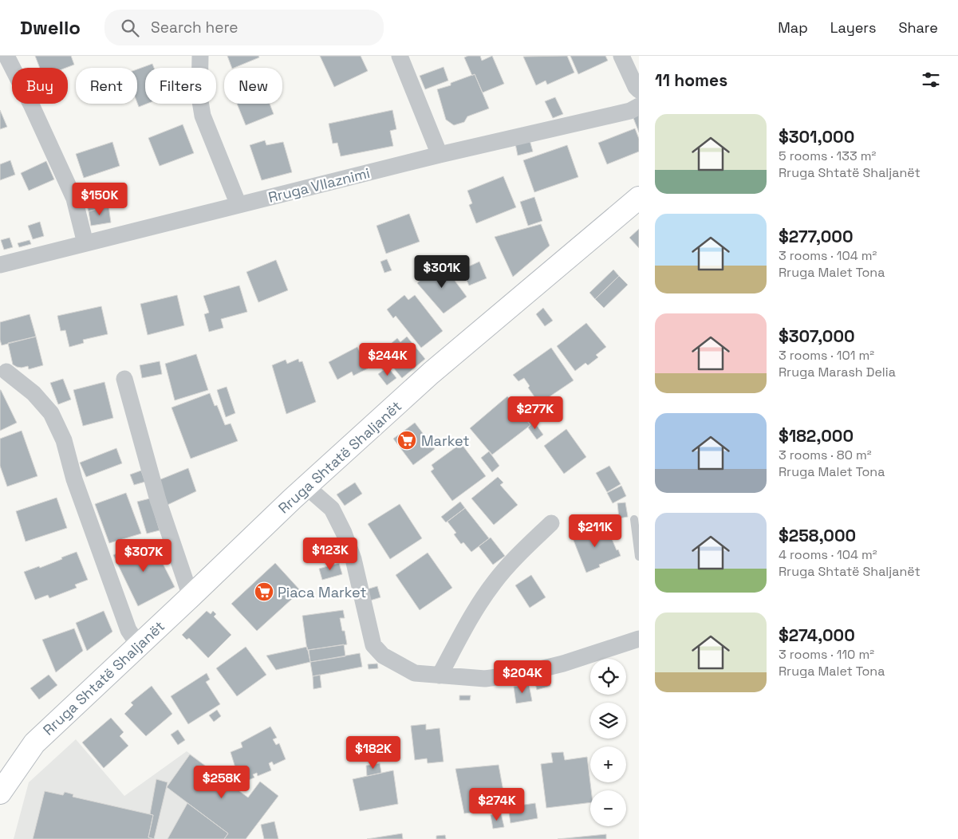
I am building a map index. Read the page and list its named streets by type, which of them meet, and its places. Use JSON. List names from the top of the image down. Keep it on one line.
{"streets":{"main road":["Rruga Shtatë Shaljanët"],"street":["Rruga Vllaznimi"]},"places":{"supermarket":["Market","Piaca Market"]},"page":{"header":"Dwello","search":"Search here","nav":["Map","Layers","Share"],"heading":"11 homes","chip":["Buy","Rent","Filters","New"],"list":[{"name":"$301,000","note":"5 rooms · 133 m² · Rruga Shtatë Shaljanët"},{"name":"$277,000","note":"3 rooms · 104 m² · Rruga Malet Tona"},{"name":"$307,000","note":"3 rooms · 101 m² · Rruga Marash Delia"},{"name":"$182,000","note":"3 rooms · 80 m² · Rruga Malet Tona"},{"name":"$258,000","note":"4 rooms · 104 m² · Rruga Shtatë Shaljanët"},{"name":"$274,000","note":"3 rooms · 110 m² · Rruga Malet Tona"}],"price":["$150K","$301K","$244K","$277K","$211K","$123K","$307K","$204K","$182K","$258K","$274K"],"map_buttons":["+","−"]}}
